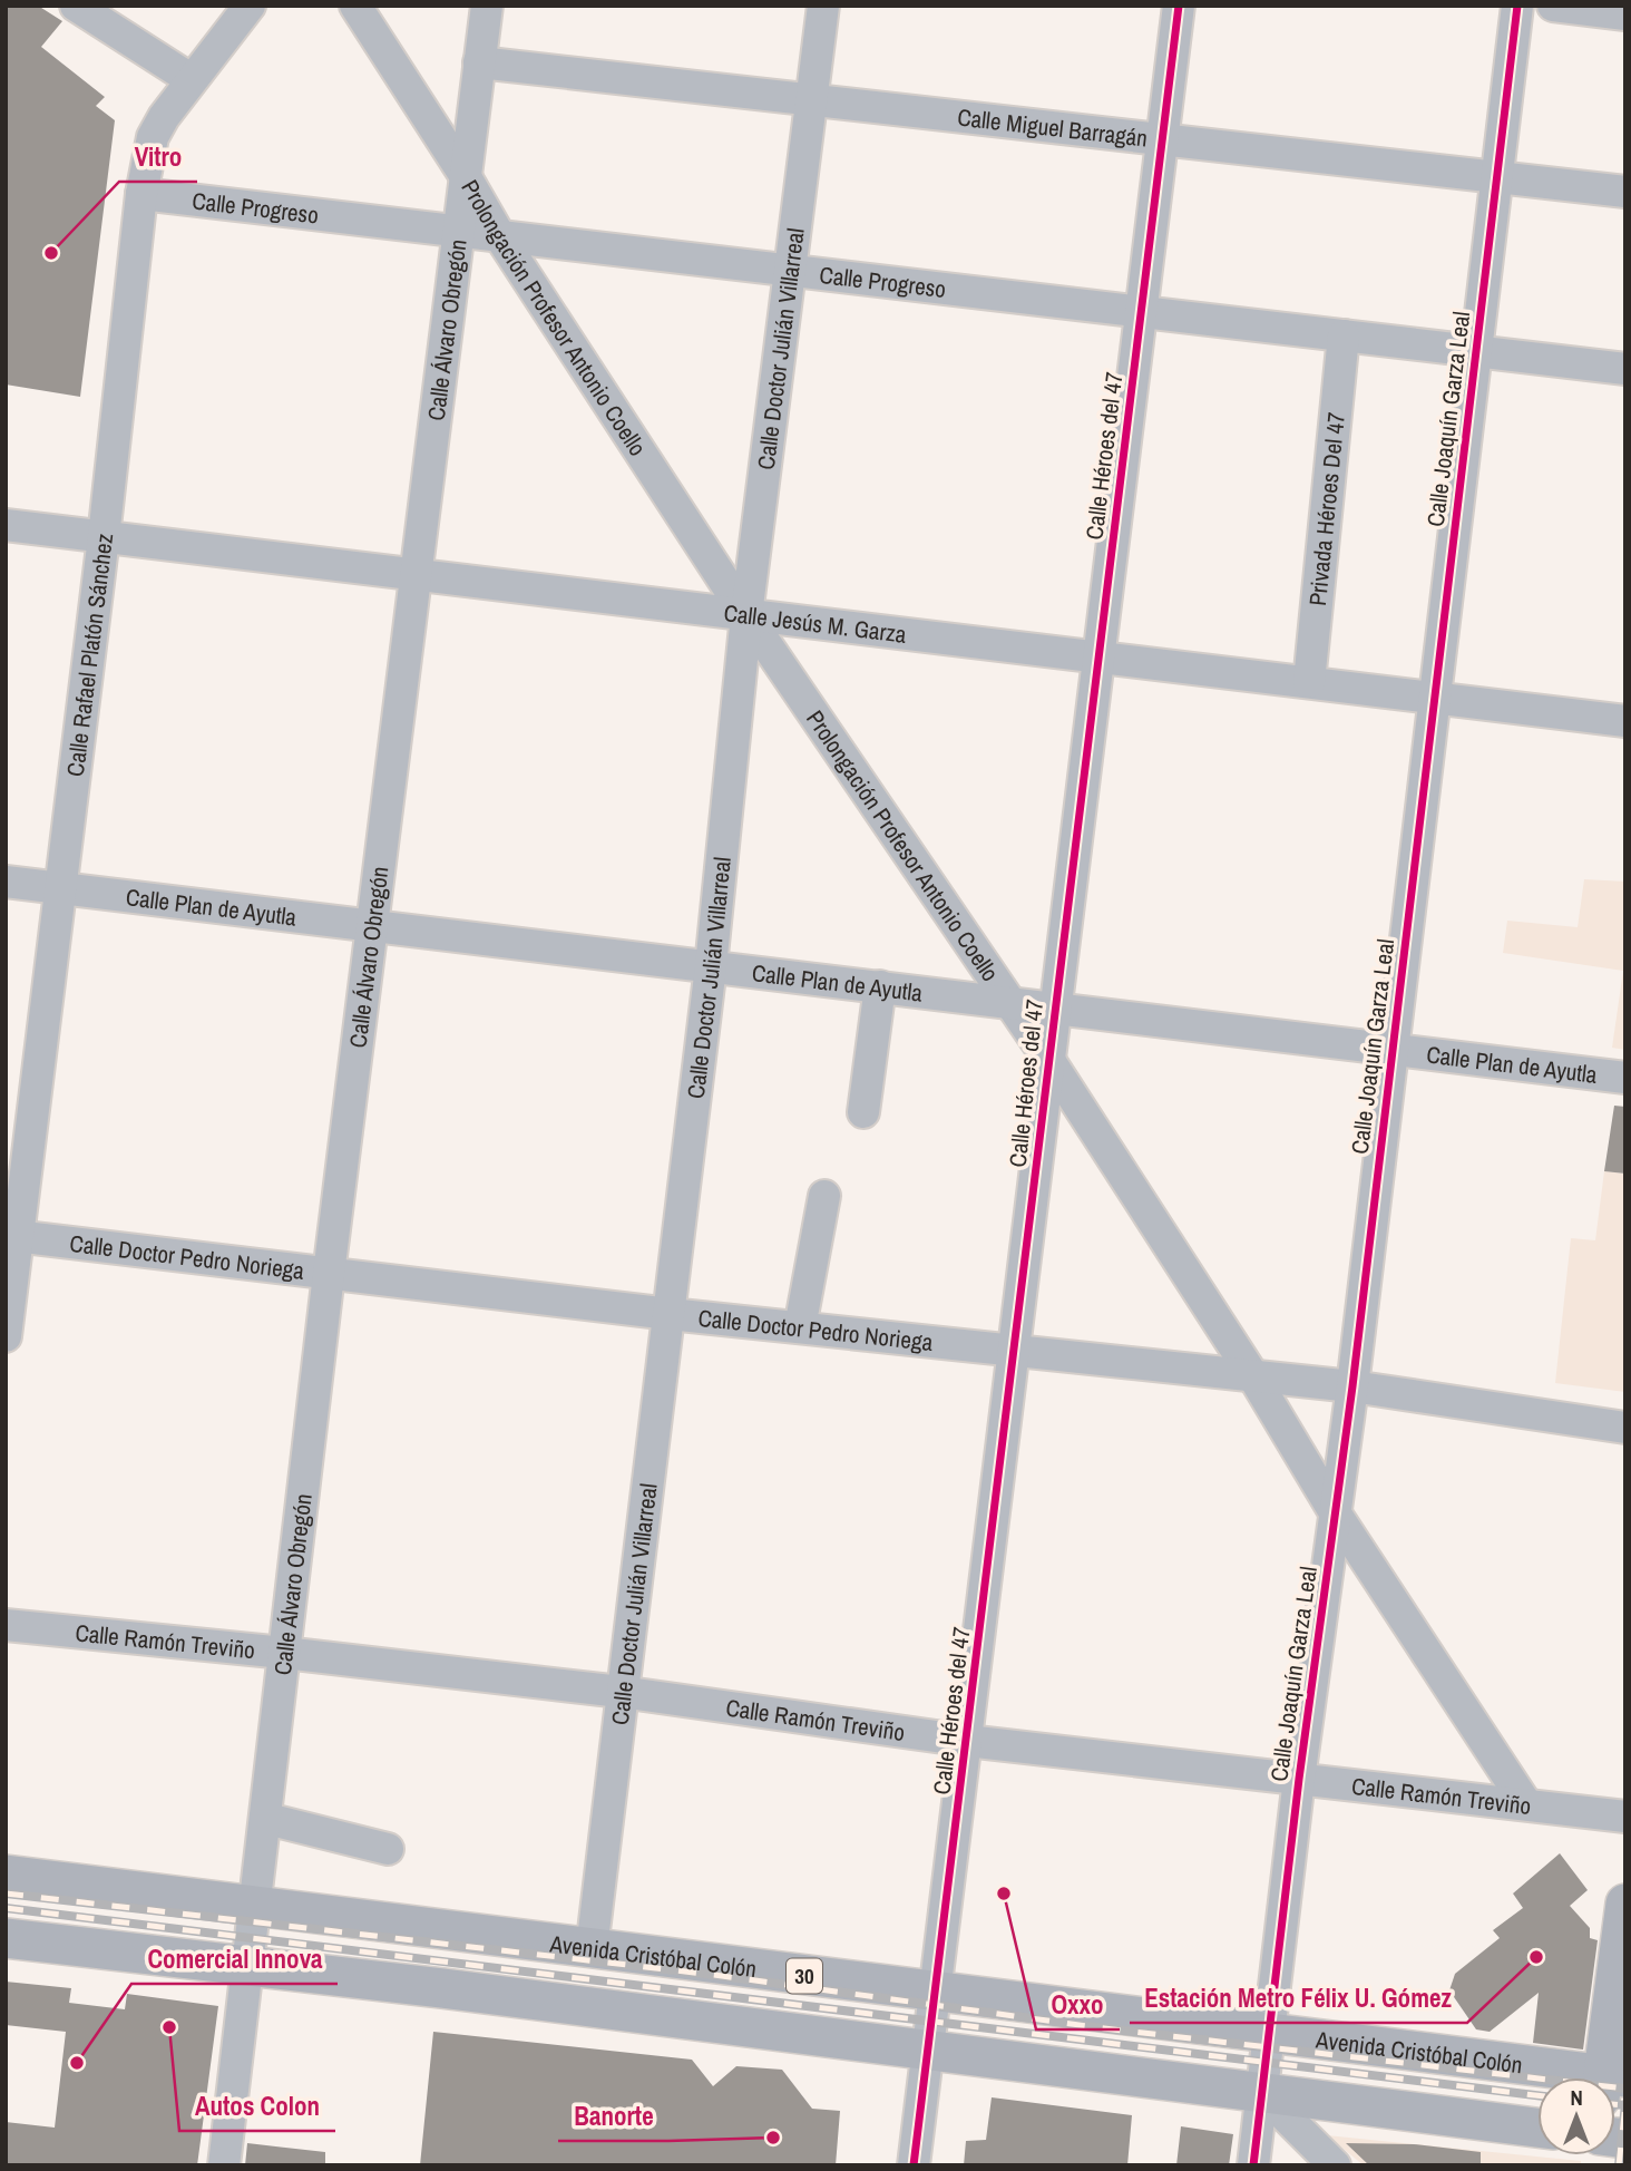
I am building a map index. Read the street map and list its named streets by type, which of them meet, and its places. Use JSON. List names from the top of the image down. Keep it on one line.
{"streets":{"main road":["Avenida Cristóbal Colón","30"],"street":["Calle Miguel Barragán","Calle Progreso","Prolongación Profesor Antonio Coello","Calle Álvaro Obregón","Calle Doctor Julián Villarreal","Calle Joaquín Garza Leal","Calle Héroes del 47","Privada Héroes Del 47","Calle Jesús M. Garza","Calle Rafael Platón Sánchez","Calle Plan de Ayutla","Calle Doctor Pedro Noriega","Calle Ramón Treviño"]},"crossings":[["Calle Miguel Barragán","Calle Álvaro Obregón"],["Calle Miguel Barragán","Calle Doctor Julián Villarreal"],["Calle Miguel Barragán","Calle Joaquín Garza Leal"],["Calle Miguel Barragán","Calle Héroes del 47"],["Calle Progreso","Prolongación Profesor Antonio Coello"],["Calle Progreso","Calle Álvaro Obregón"],["Calle Progreso","Calle Doctor Julián Villarreal"],["Calle Progreso","Calle Joaquín Garza Leal"],["Calle Progreso","Calle Héroes del 47"],["Calle Progreso","Privada Héroes Del 47"],["Calle Progreso","Calle Rafael Platón Sánchez"],["Prolongación Profesor Antonio Coello","Calle Álvaro Obregón"],["Prolongación Profesor Antonio Coello","Calle Doctor Julián Villarreal"],["Prolongación Profesor Antonio Coello","Calle Joaquín Garza Leal"],["Prolongación Profesor Antonio Coello","Calle Héroes del 47"],["Prolongación Profesor Antonio Coello","Calle Jesús M. Garza"],["Prolongación Profesor Antonio Coello","Calle Plan de Ayutla"],["Prolongación Profesor Antonio Coello","Calle Doctor Pedro Noriega"],["Prolongación Profesor Antonio Coello","Calle Ramón Treviño"],["Calle Álvaro Obregón","Calle Jesús M. Garza"],["Calle Álvaro Obregón","Calle Plan de Ayutla"],["Calle Álvaro Obregón","Calle Doctor Pedro Noriega"],["Calle Álvaro Obregón","Calle Ramón Treviño"],["Calle Álvaro Obregón","Avenida Cristóbal Colón"],["Calle Doctor Julián Villarreal","Calle Jesús M. Garza"],["Calle Doctor Julián Villarreal","Calle Plan de Ayutla"],["Calle Doctor Julián Villarreal","Calle Doctor Pedro Noriega"],["Calle Doctor Julián Villarreal","Calle Ramón Treviño"],["Calle Doctor Julián Villarreal","Avenida Cristóbal Colón"],["Calle Joaquín Garza Leal","Calle Jesús M. Garza"],["Calle Joaquín Garza Leal","Calle Plan de Ayutla"],["Calle Joaquín Garza Leal","Calle Doctor Pedro Noriega"],["Calle Joaquín Garza Leal","Calle Ramón Treviño"],["Calle Joaquín Garza Leal","Avenida Cristóbal Colón"],["Calle Héroes del 47","Calle Jesús M. Garza"],["Calle Héroes del 47","Calle Plan de Ayutla"],["Calle Héroes del 47","Calle Doctor Pedro Noriega"],["Calle Héroes del 47","Calle Ramón Treviño"],["Calle Héroes del 47","Avenida Cristóbal Colón"],["Privada Héroes Del 47","Calle Jesús M. Garza"],["Calle Jesús M. Garza","Calle Rafael Platón Sánchez"],["Calle Rafael Platón Sánchez","Calle Plan de Ayutla"],["Calle Rafael Platón Sánchez","Calle Doctor Pedro Noriega"]],"places":["Vitro","Oxxo","Estación Metro Félix U. Gómez","Autos Colon","Comercial Innova","Banorte"],"north":"top"}
